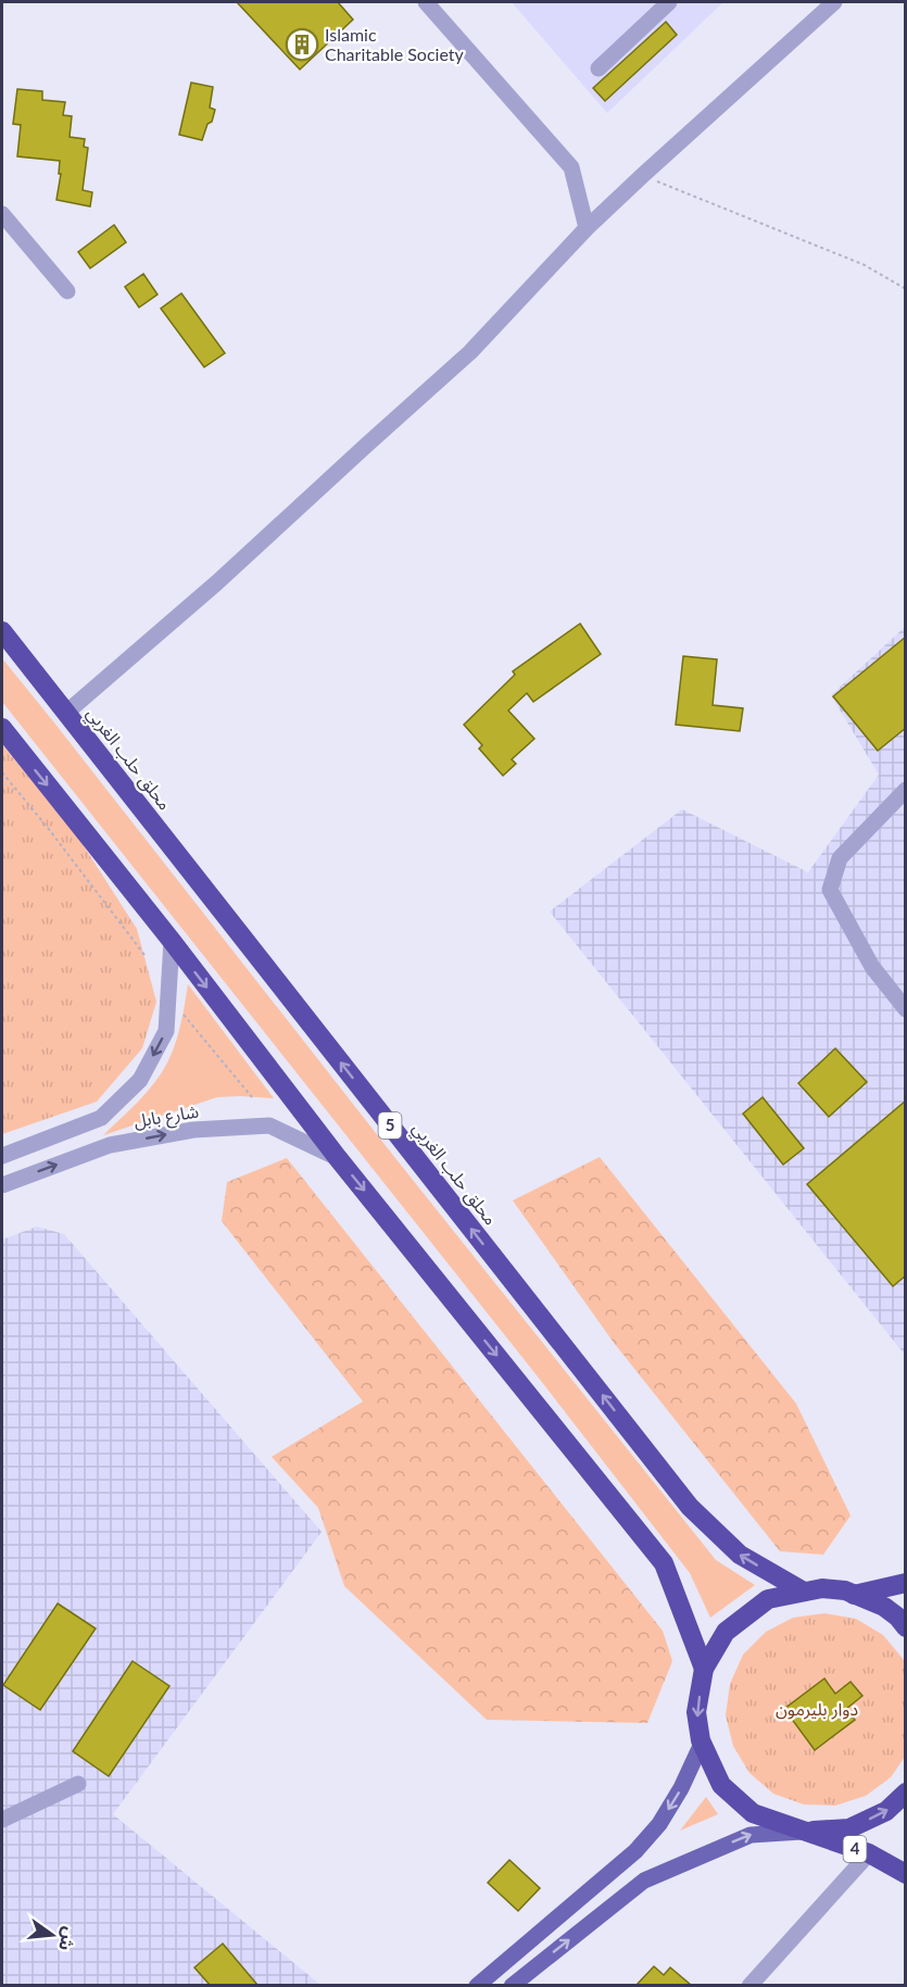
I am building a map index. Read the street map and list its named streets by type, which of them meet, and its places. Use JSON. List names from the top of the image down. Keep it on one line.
{"streets":{"highway":["محلق حلب الغربي","5","4"],"street":["شارع بابل"]},"one_way":["شارع بابل"],"parks":["دوار بليرمون"],"places":{"building":["Islamic Charitable Society"]},"north":"right"}
